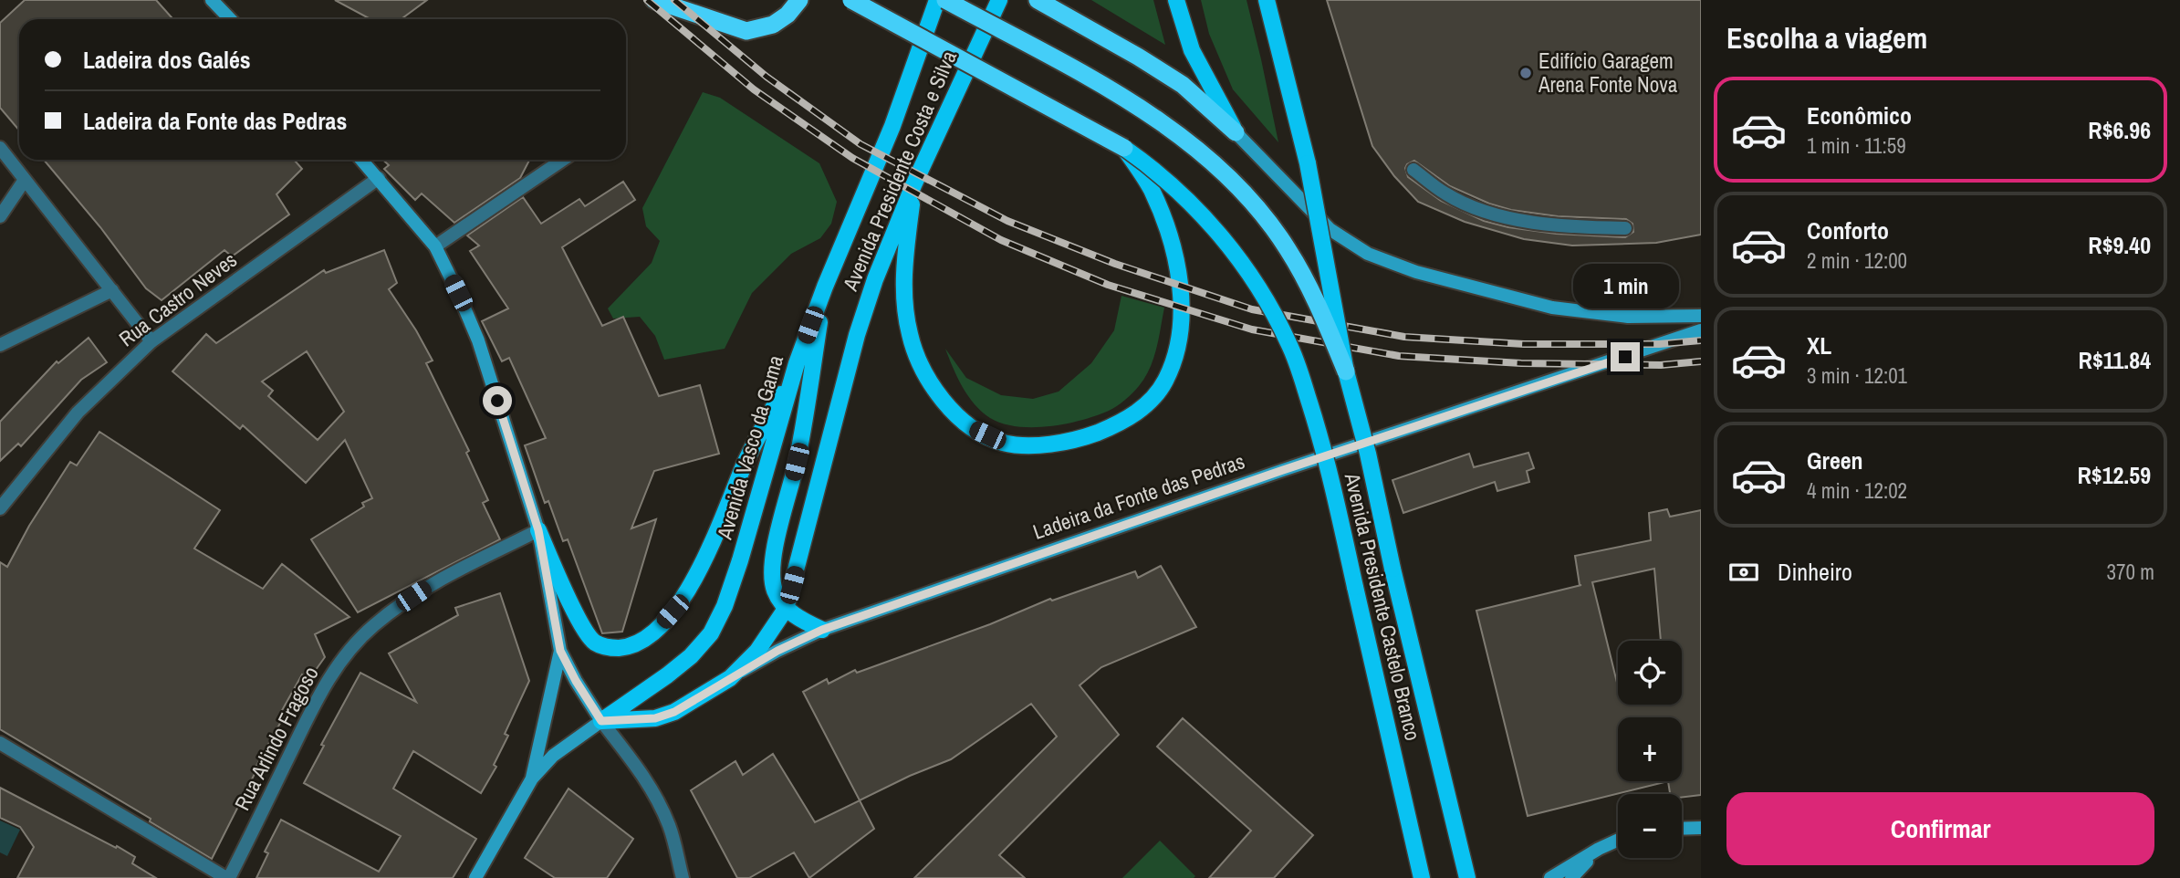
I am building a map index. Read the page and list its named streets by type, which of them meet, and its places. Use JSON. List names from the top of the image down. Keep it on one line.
{"streets":{"highway":["Avenida Presidente Castelo Branco"],"main road":["Avenida Presidente Costa e Silva","Avenida Vasco da Gama","Ladeira da Fonte das Pedras"],"street":["Rua Castro Neves","Rua Arlindo Fragoso"]},"crossings":[["Avenida Presidente Costa e Silva","Ladeira da Fonte das Pedras"],["Avenida Vasco da Gama","Ladeira da Fonte das Pedras"]],"places":["Edifício Garagem Arena Fonte Nova"],"page":{"heading":"Escolha a viagem","banner":["Ladeira dos Galés","Ladeira da Fonte das Pedras"],"list":[{"name":"Econômico","note":"1 min · 11:59","value":"R$6.96"},{"name":"Conforto","note":"2 min · 12:00","value":"R$9.40"},{"name":"XL","note":"3 min · 12:01","value":"R$11.84"},{"name":"Green","note":"4 min · 12:02","value":"R$12.59"}],"bubble":"1 min","pay":["Dinheiro","370 m"],"map_buttons":["+","−"],"buttons":"Confirmar"}}
